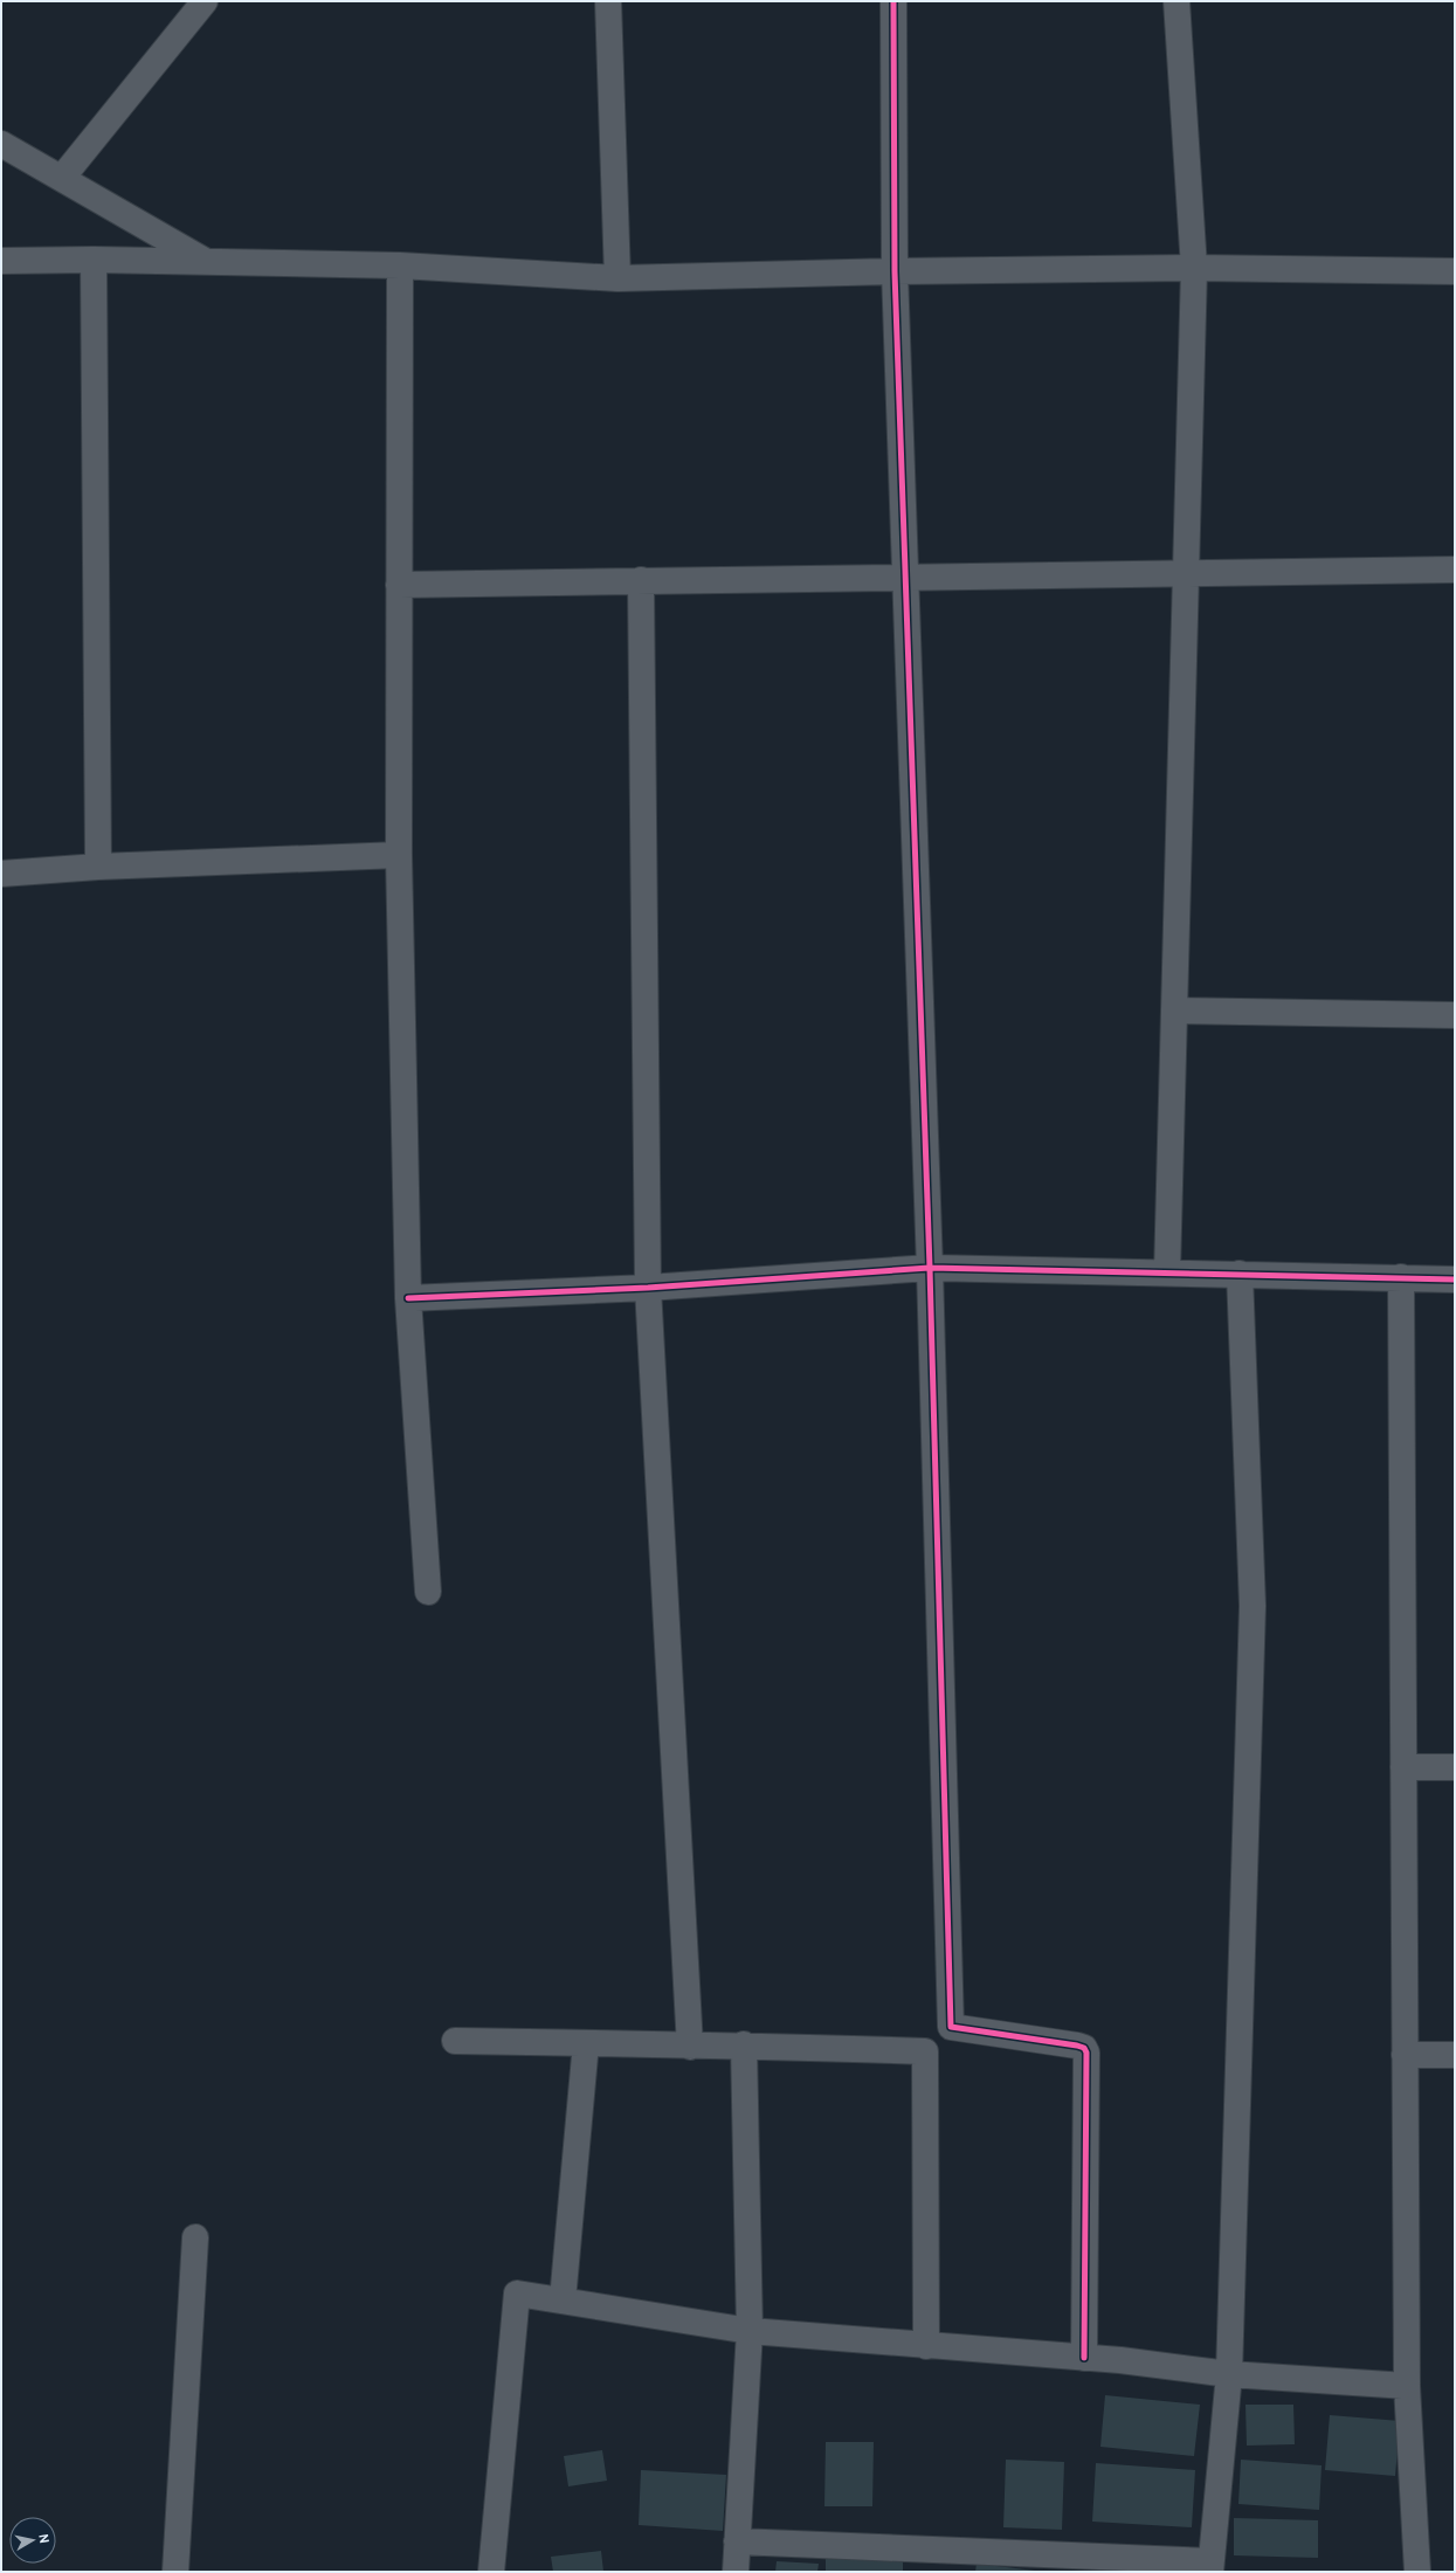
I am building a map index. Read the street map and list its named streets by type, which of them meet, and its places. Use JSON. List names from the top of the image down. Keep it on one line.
{"north":"right"}
